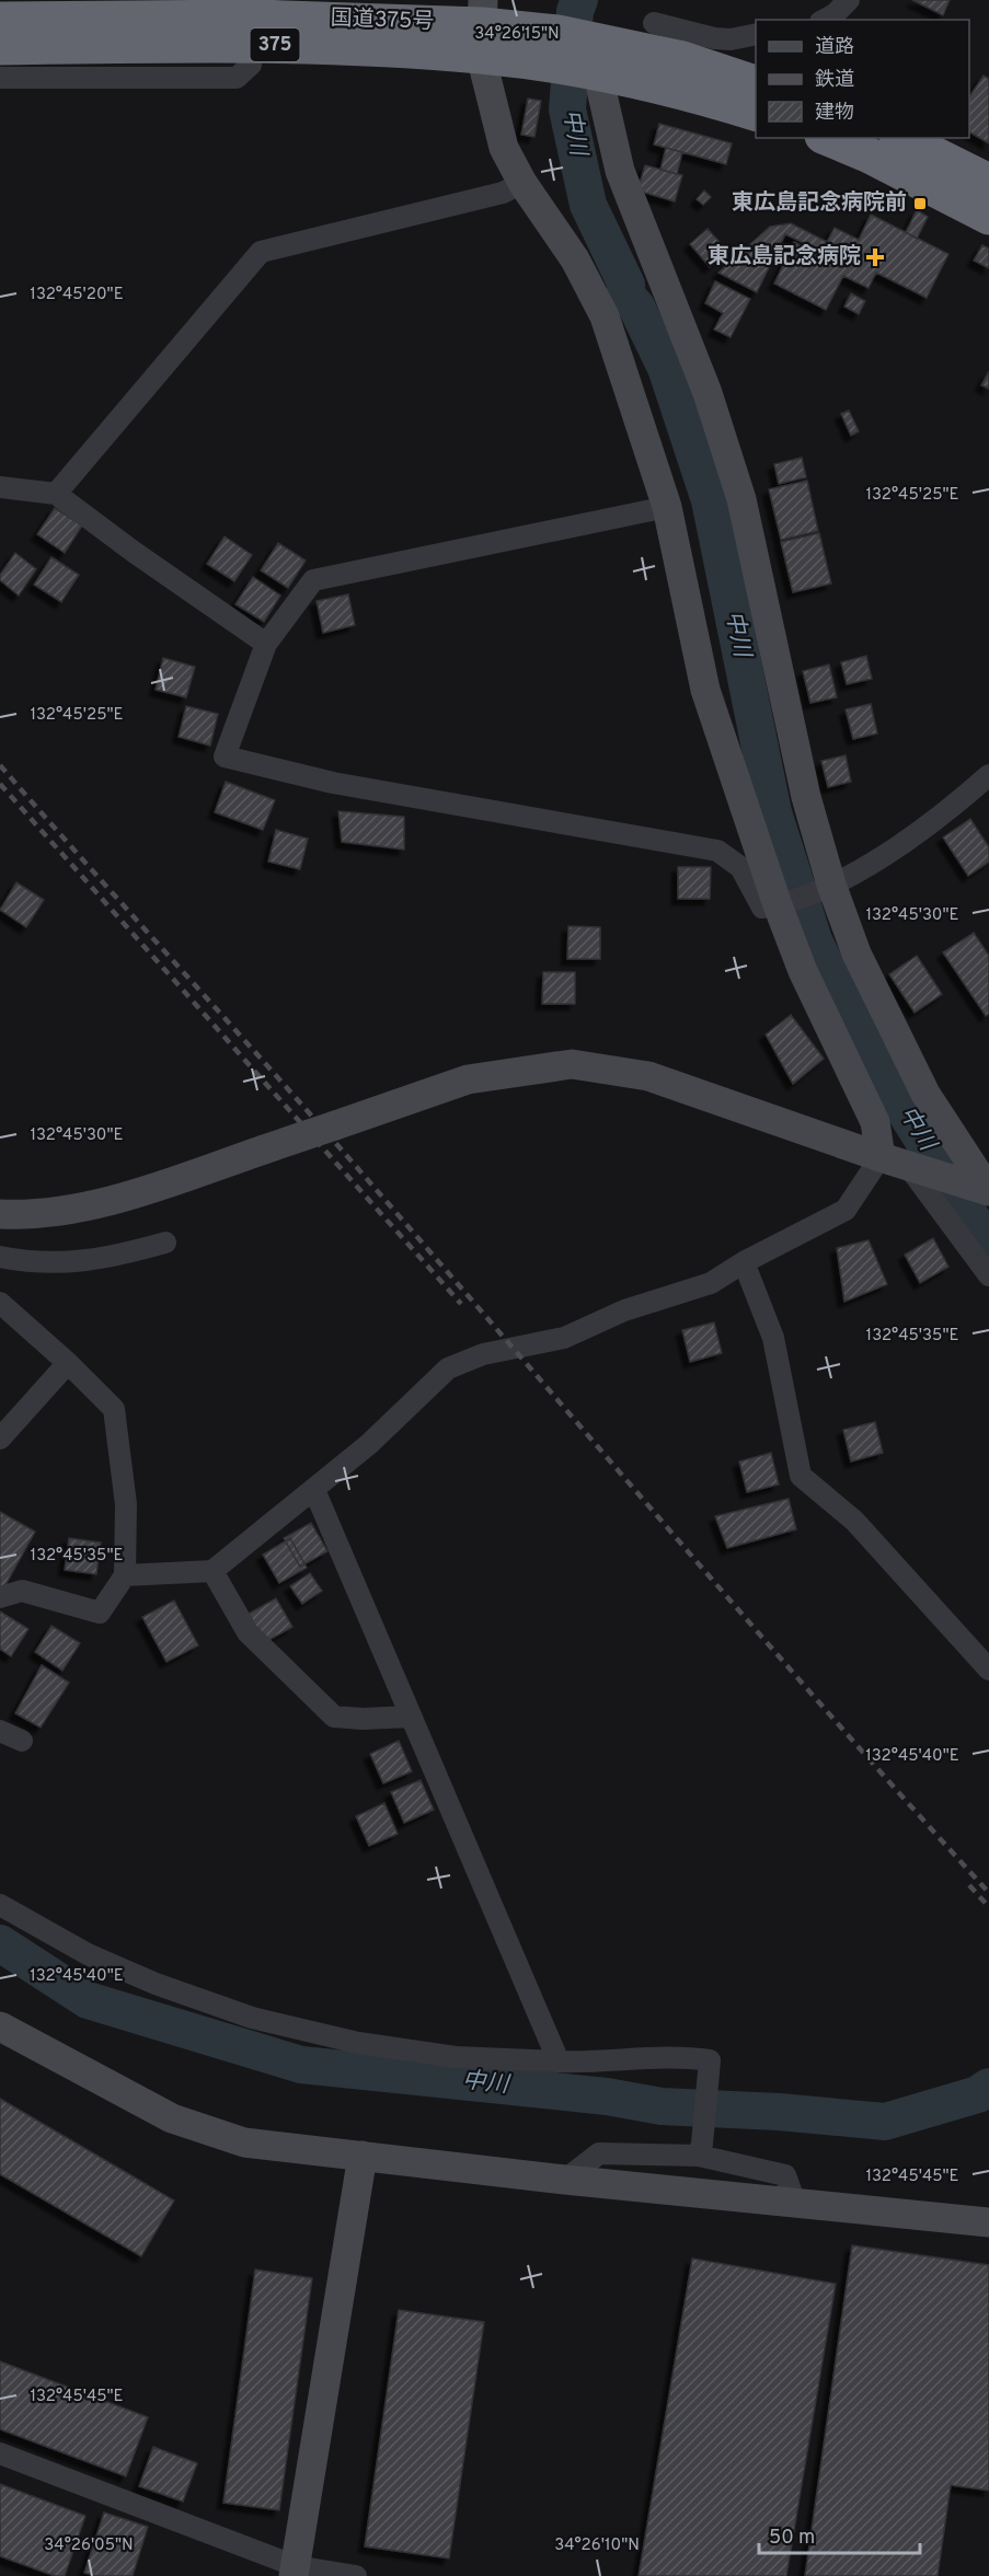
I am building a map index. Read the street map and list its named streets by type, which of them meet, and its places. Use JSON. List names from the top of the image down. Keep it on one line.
{"streets":{"highway":["国道375号","375"]},"water":["中川"],"places":{"transit":["東広島記念病院前"],"health":["東広島記念病院"]},"legend":["道路","鉄道","建物"],"scale_bar":"50 m","coordinates":["34°26'15\"N","132°45'20\"E","132°45'25\"E","132°45'30\"E","132°45'35\"E","132°45'40\"E","132°45'45\"E","34°26'05\"N","34°26'10\"N"]}
